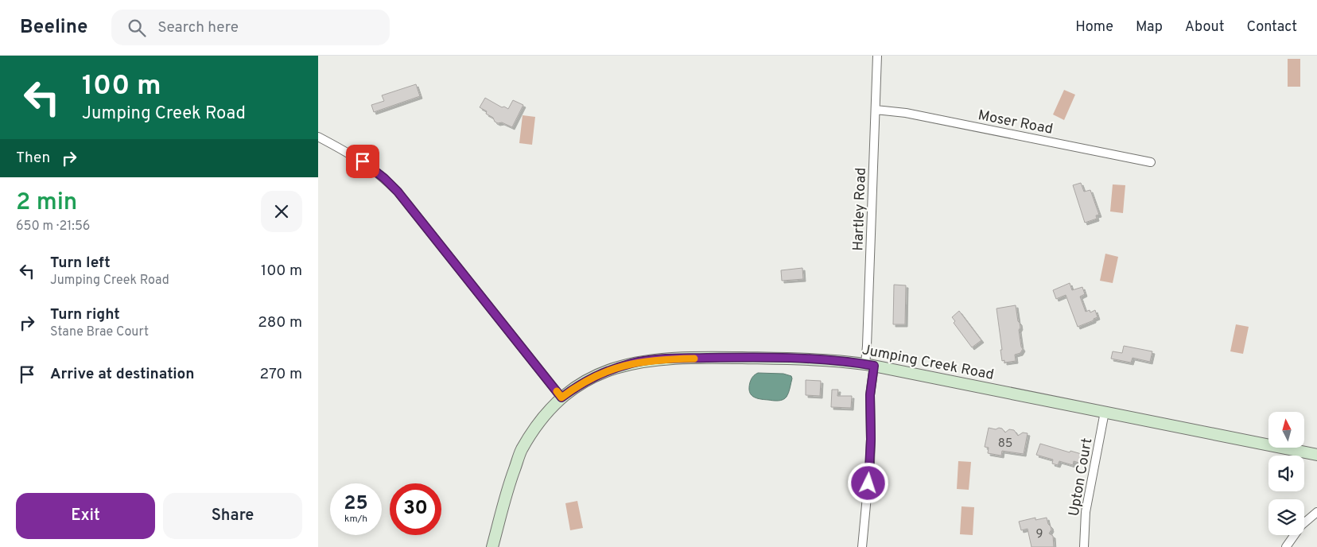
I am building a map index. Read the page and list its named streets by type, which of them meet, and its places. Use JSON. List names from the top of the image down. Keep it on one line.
{"streets":{"main road":["Jumping Creek Road"],"street":["Moser Road","Hartley Road","Upton Court"]},"crossings":[["Moser Road","Hartley Road"],["Hartley Road","Jumping Creek Road"],["Jumping Creek Road","Upton Court"]],"house_numbers":["85","9"],"north":"top","page":{"header":"Beeline","search":"Search here","nav":["Home","Map","About","Contact"],"turn":["100 m","Jumping Creek Road"],"then":"Then","heading":["2 min","650 m · 21:56"],"list":[{"name":"Turn left","note":"Jumping Creek Road","value":"100 m"},{"name":"Turn right","note":"Stane Brae Court","value":"280 m"},{"name":"Arrive at destination","value":"270 m"}],"speed":"25 km/h","limit":"30","buttons":["Exit","Share"]}}
